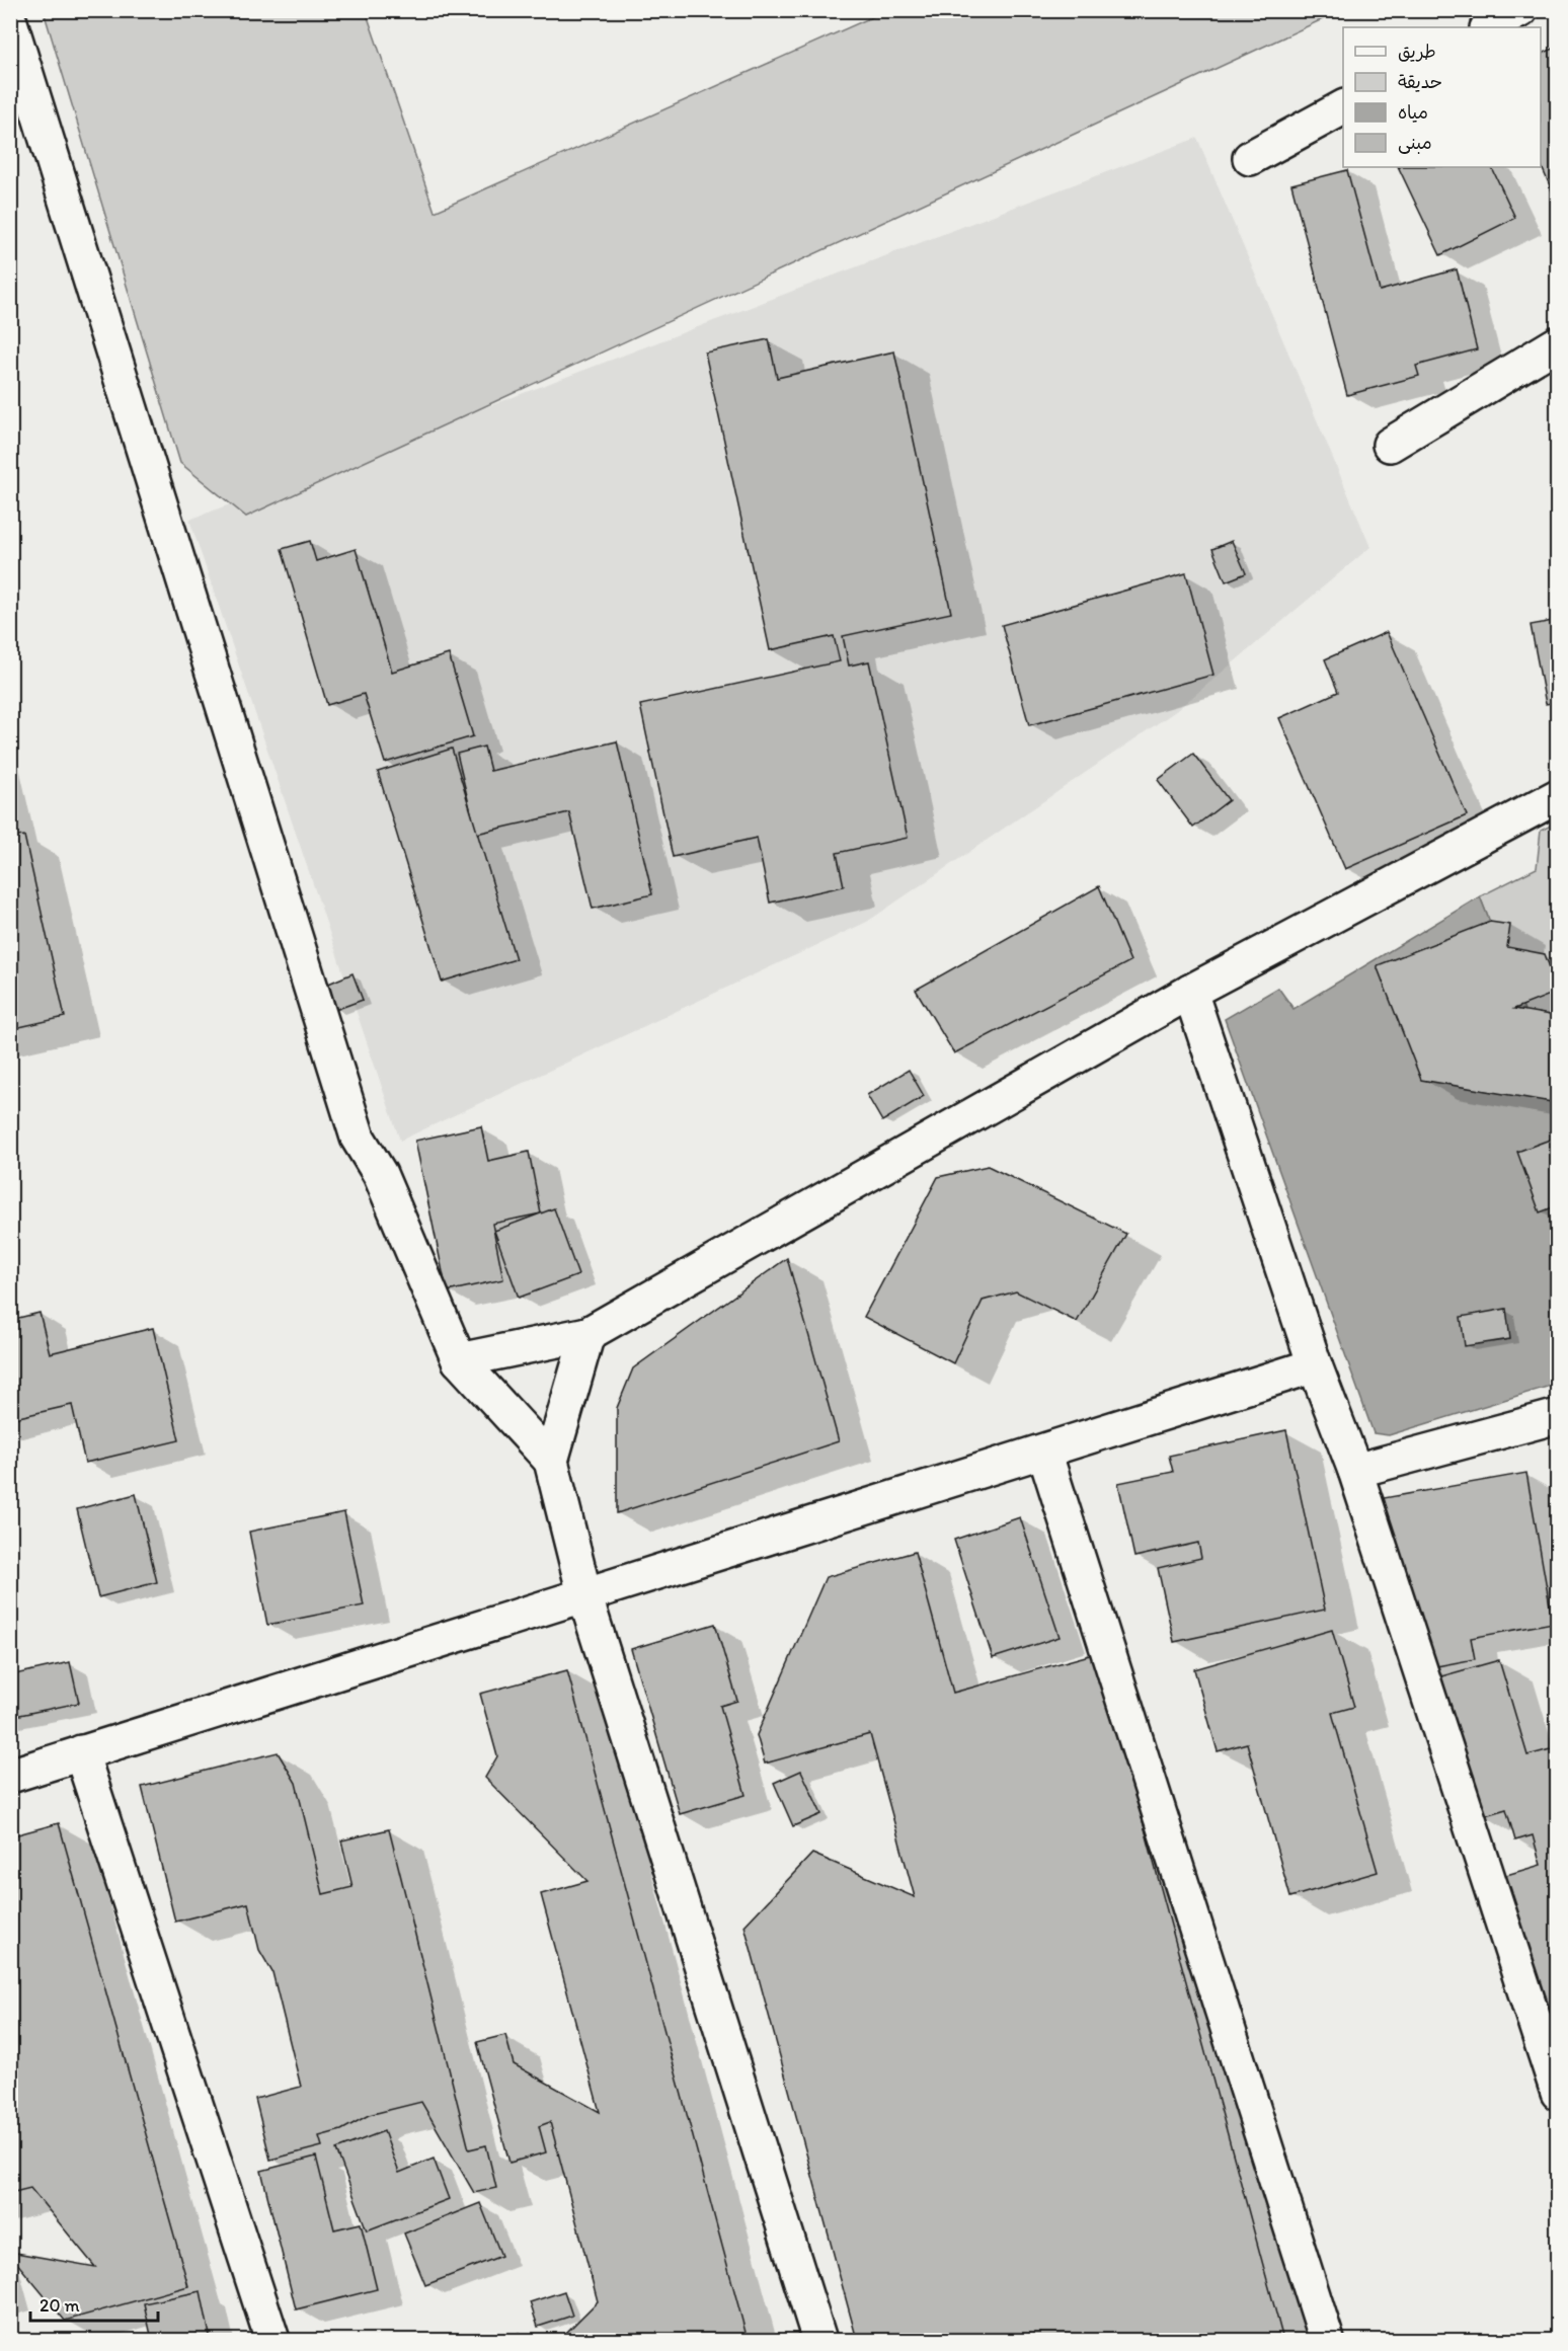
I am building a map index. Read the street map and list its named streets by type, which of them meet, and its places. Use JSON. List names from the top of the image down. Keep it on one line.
{"legend":["طريق","حديقة","مياه","مبنى"],"scale_bar":"20 m"}
